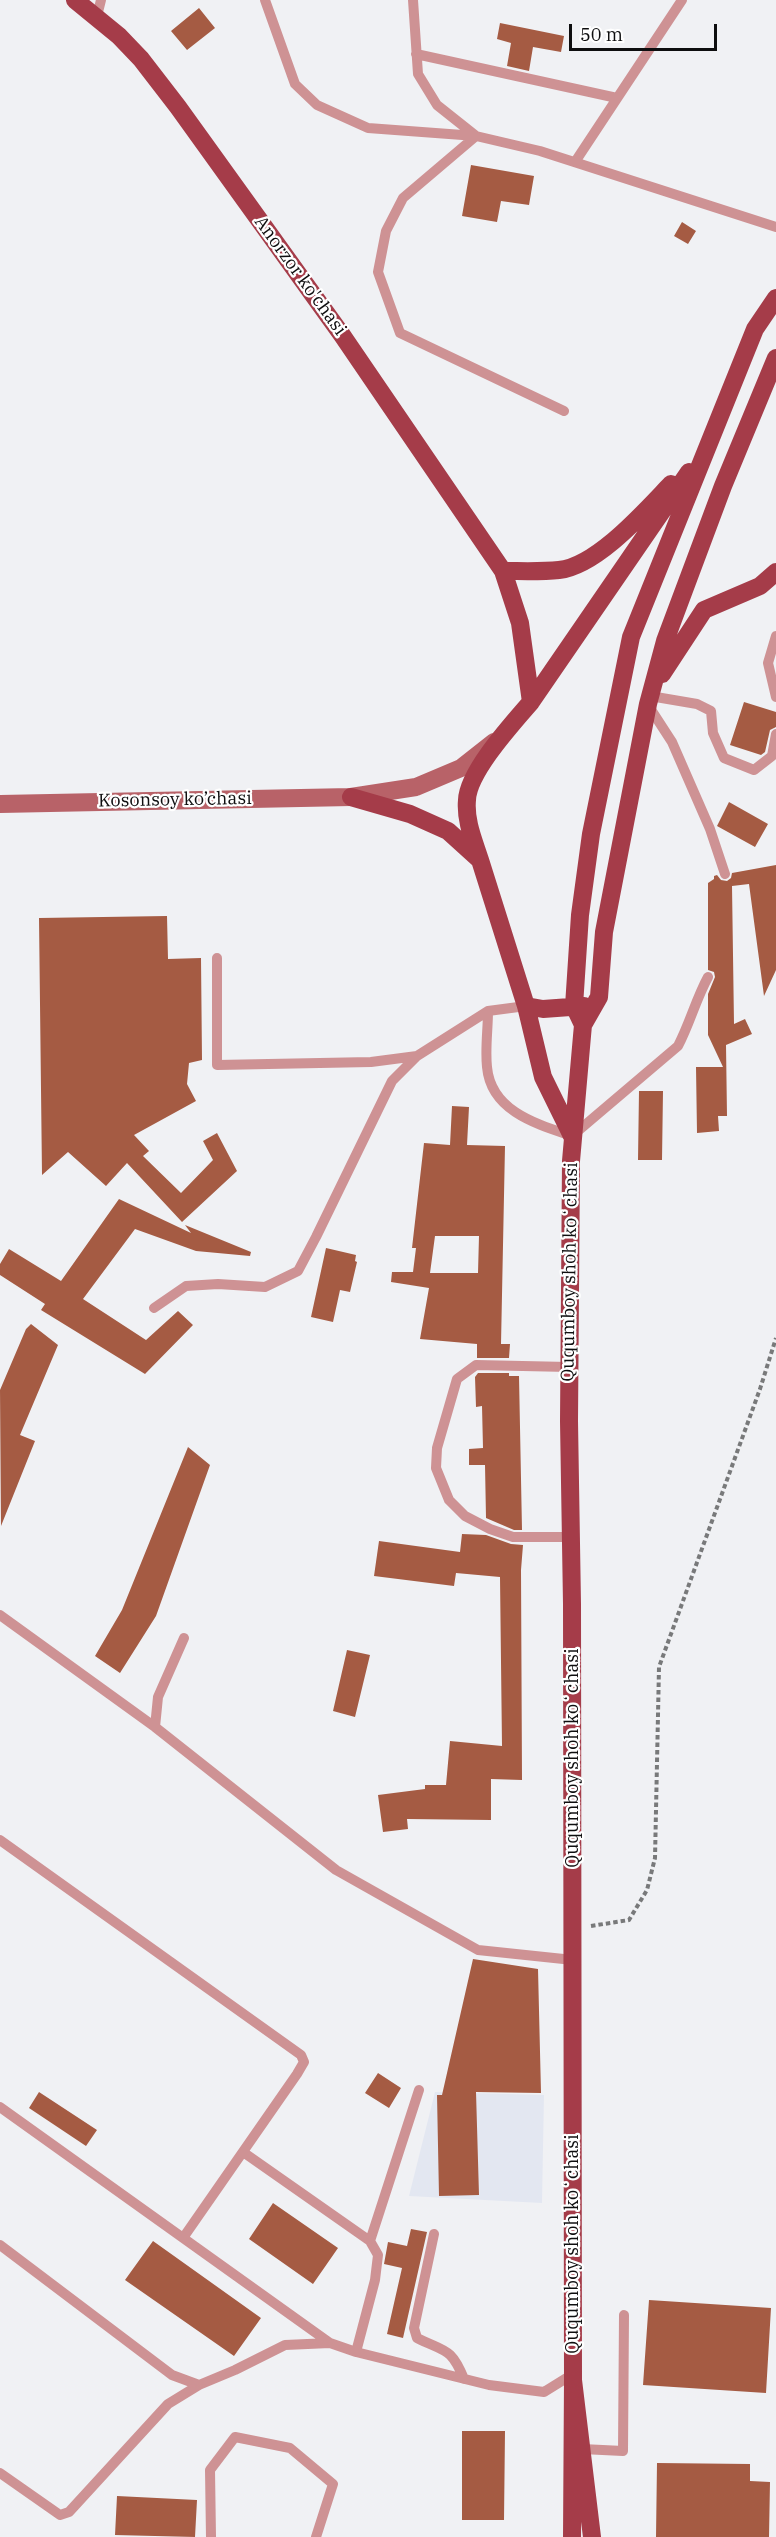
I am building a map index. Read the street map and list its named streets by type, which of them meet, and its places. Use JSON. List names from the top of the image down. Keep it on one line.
{"streets":{"main road":["Anorzor ko'chasi","Kosonsoy ko’chasi","Ququmboy shoh koʻchasi"]},"scale_bar":"50 m"}
